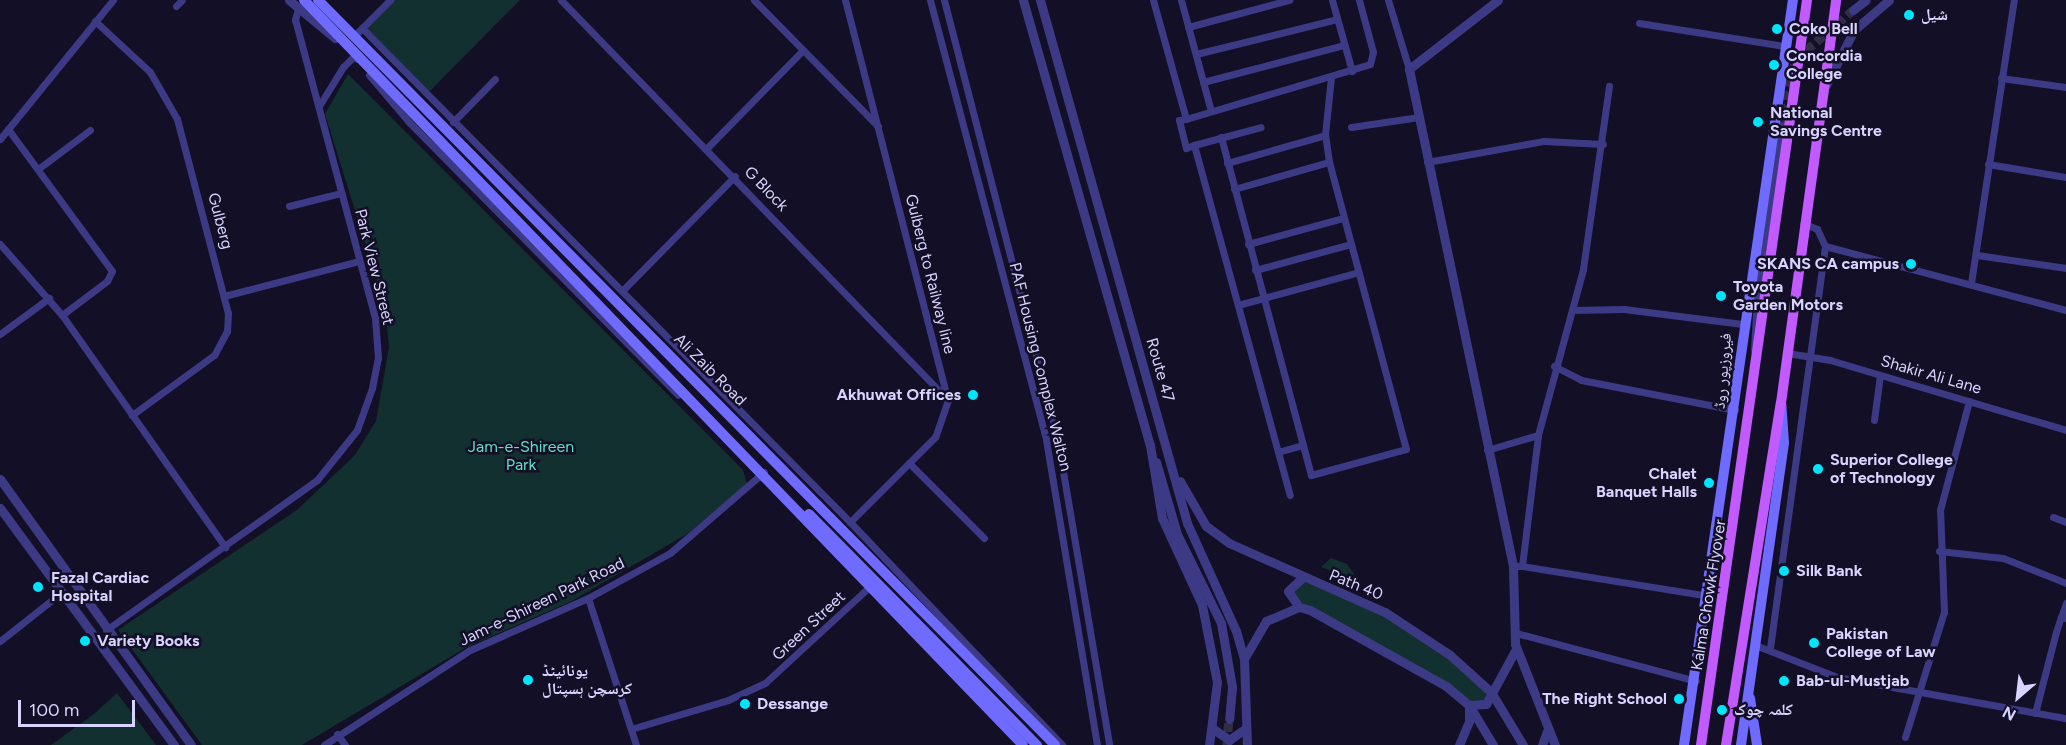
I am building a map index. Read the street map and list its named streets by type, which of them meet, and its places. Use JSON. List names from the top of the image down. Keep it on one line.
{"streets":{"main road":["Ali Zaib Road","فیروزپور روڈ","Kalma Chowk Flyover"],"street":["G Block","Gulberg","Park View Street","Gulberg to Railway line","PAF Housing Complex Walton","Route 47","Shakir Ali Lane","Path 40","Jam-e-Shireen Park Road","Green Street"]},"crossings":[["G Block","Gulberg to Railway line"],["Park View Street","Ali Zaib Road"],["Ali Zaib Road","Jam-e-Shireen Park Road"],["Ali Zaib Road","Green Street"],["Route 47","Path 40"],["فیروزپور روڈ","Kalma Chowk Flyover"]],"parks":["Jam-e-Shireen Park"],"places":["شیل","Coko Bell","Concordia College","National Savings Centre","SKANS CA campus","Toyota Garden Motors","Akhuwat Offices","Superior College of Technology","Chalet Banquet Halls","Silk Bank","Fazal Cardiac Hospital","Variety Books","Pakistan College of Law","یونائیٹڈ کرسچن ہسپتال","Bab-ul-Mustjab","The Right School","Dessange","کلمہ چوک"],"scale_bar":"100 m","north":"bottom left"}
